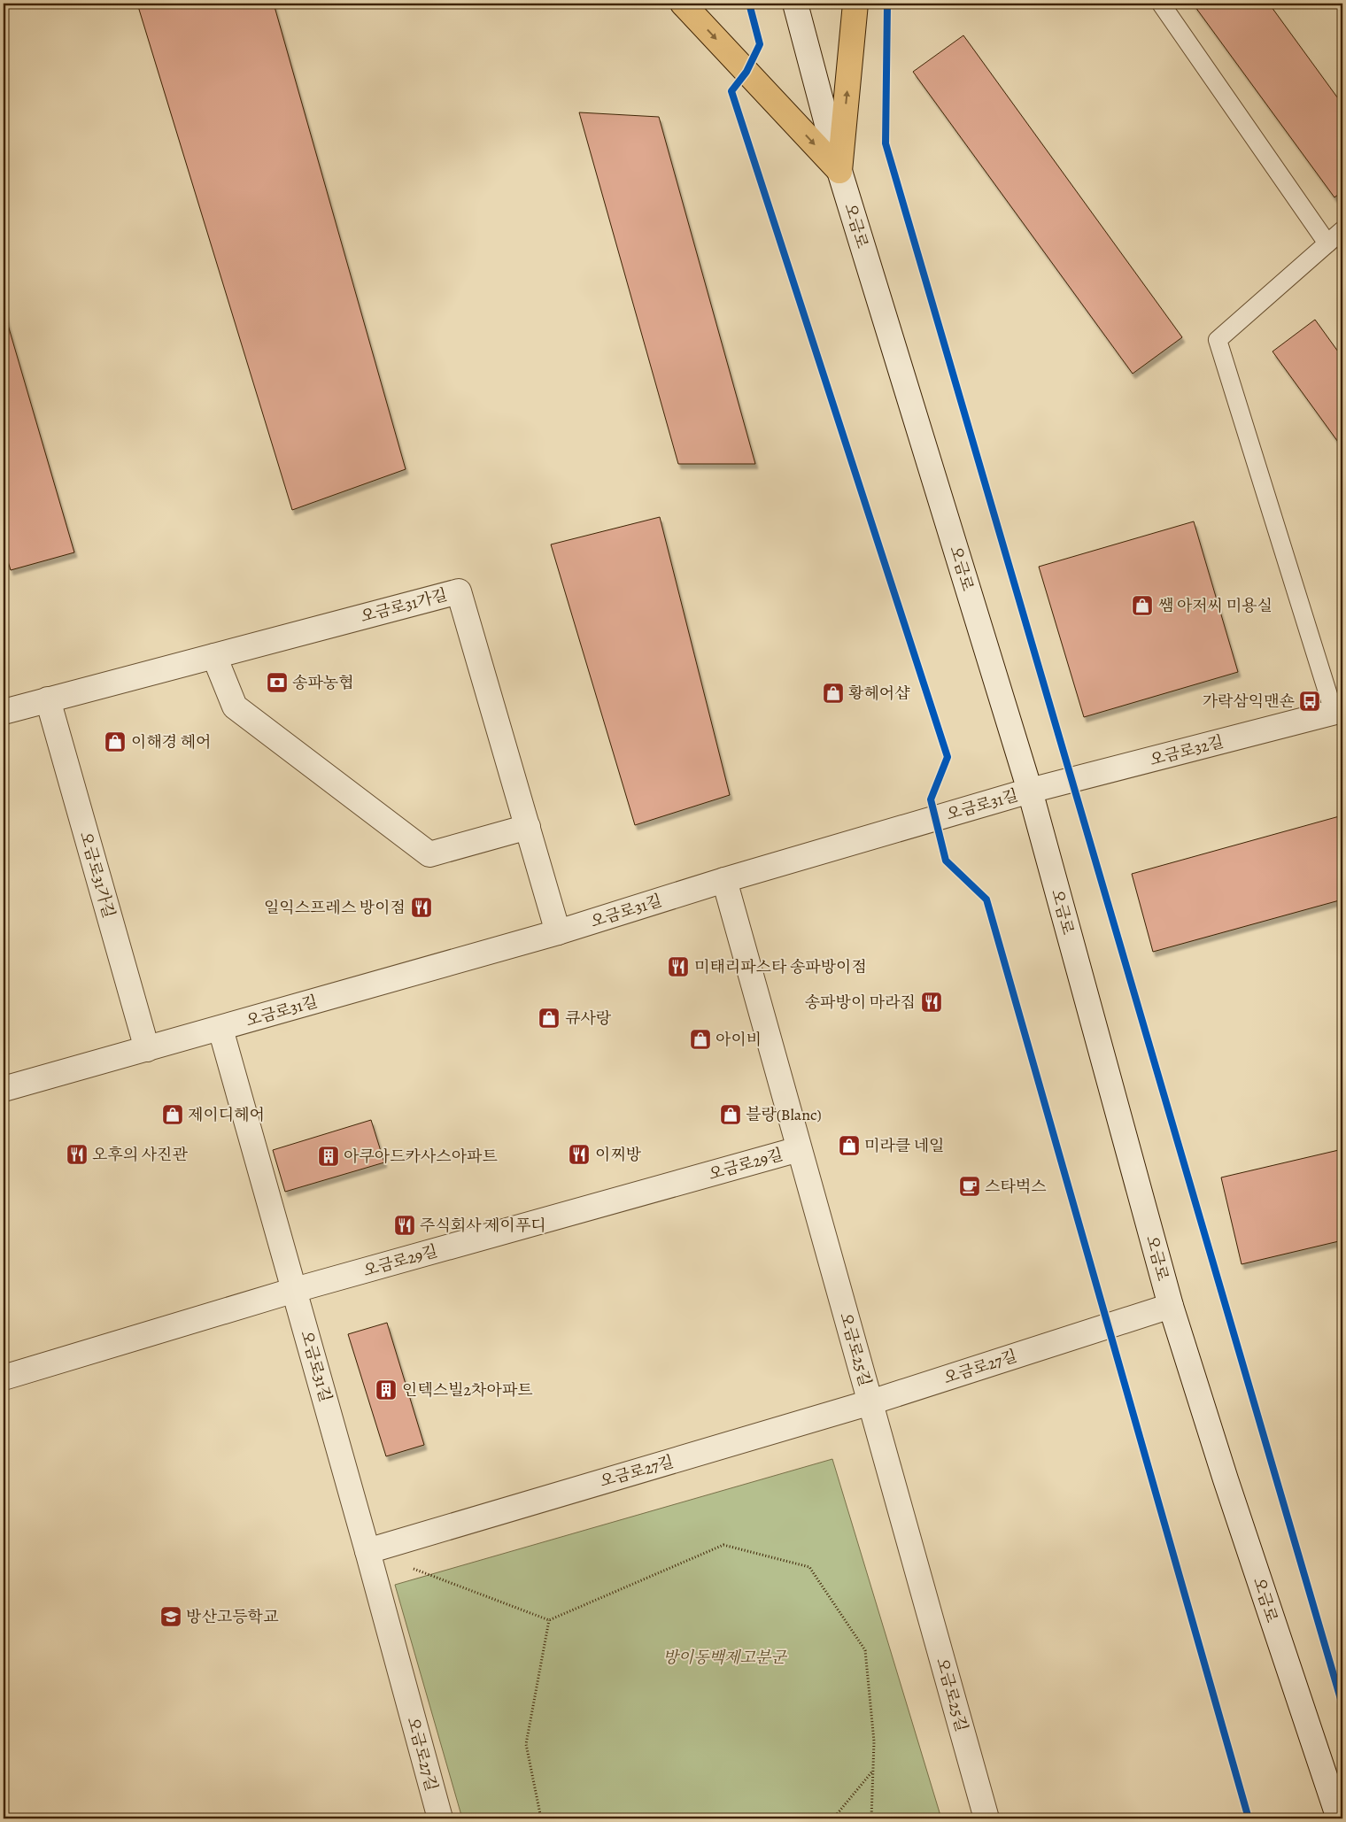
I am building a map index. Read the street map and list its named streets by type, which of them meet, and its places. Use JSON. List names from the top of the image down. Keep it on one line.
{"streets":{"street":["오금로","오금로31가길","오금로32길","오금로31길","오금로29길","오금로25길","오금로27길"]},"crossings":[["오금로","오금로32길"],["오금로","오금로31길"],["오금로","오금로27길"],["오금로31가길","오금로31길"],["오금로32길","오금로31길"],["오금로31길","오금로29길"],["오금로31길","오금로25길"],["오금로31길","오금로27길"],["오금로29길","오금로25길"],["오금로25길","오금로27길"]],"parks":["방이동백제고분군"],"places":{"shop":["쌤 아저씨 미용실","황헤어샵","이해경 헤어","큐사랑","아이비","제이디헤어","블랑(Blanc)","미라클 네일"],"bank":["송파농협"],"bus stop":["가락삼익맨숀"],"restaurant":["일익스프레스 방이점","미태리파스타 송파방이점","송파방이 마라집","오후의 사진관","이찌방","주식회사 제이푸디"],"building":["아쿠아드카사스아파트","인텍스빌2차아파트"],"cafe":["스타벅스"],"school or university":["방산고등학교"]}}
